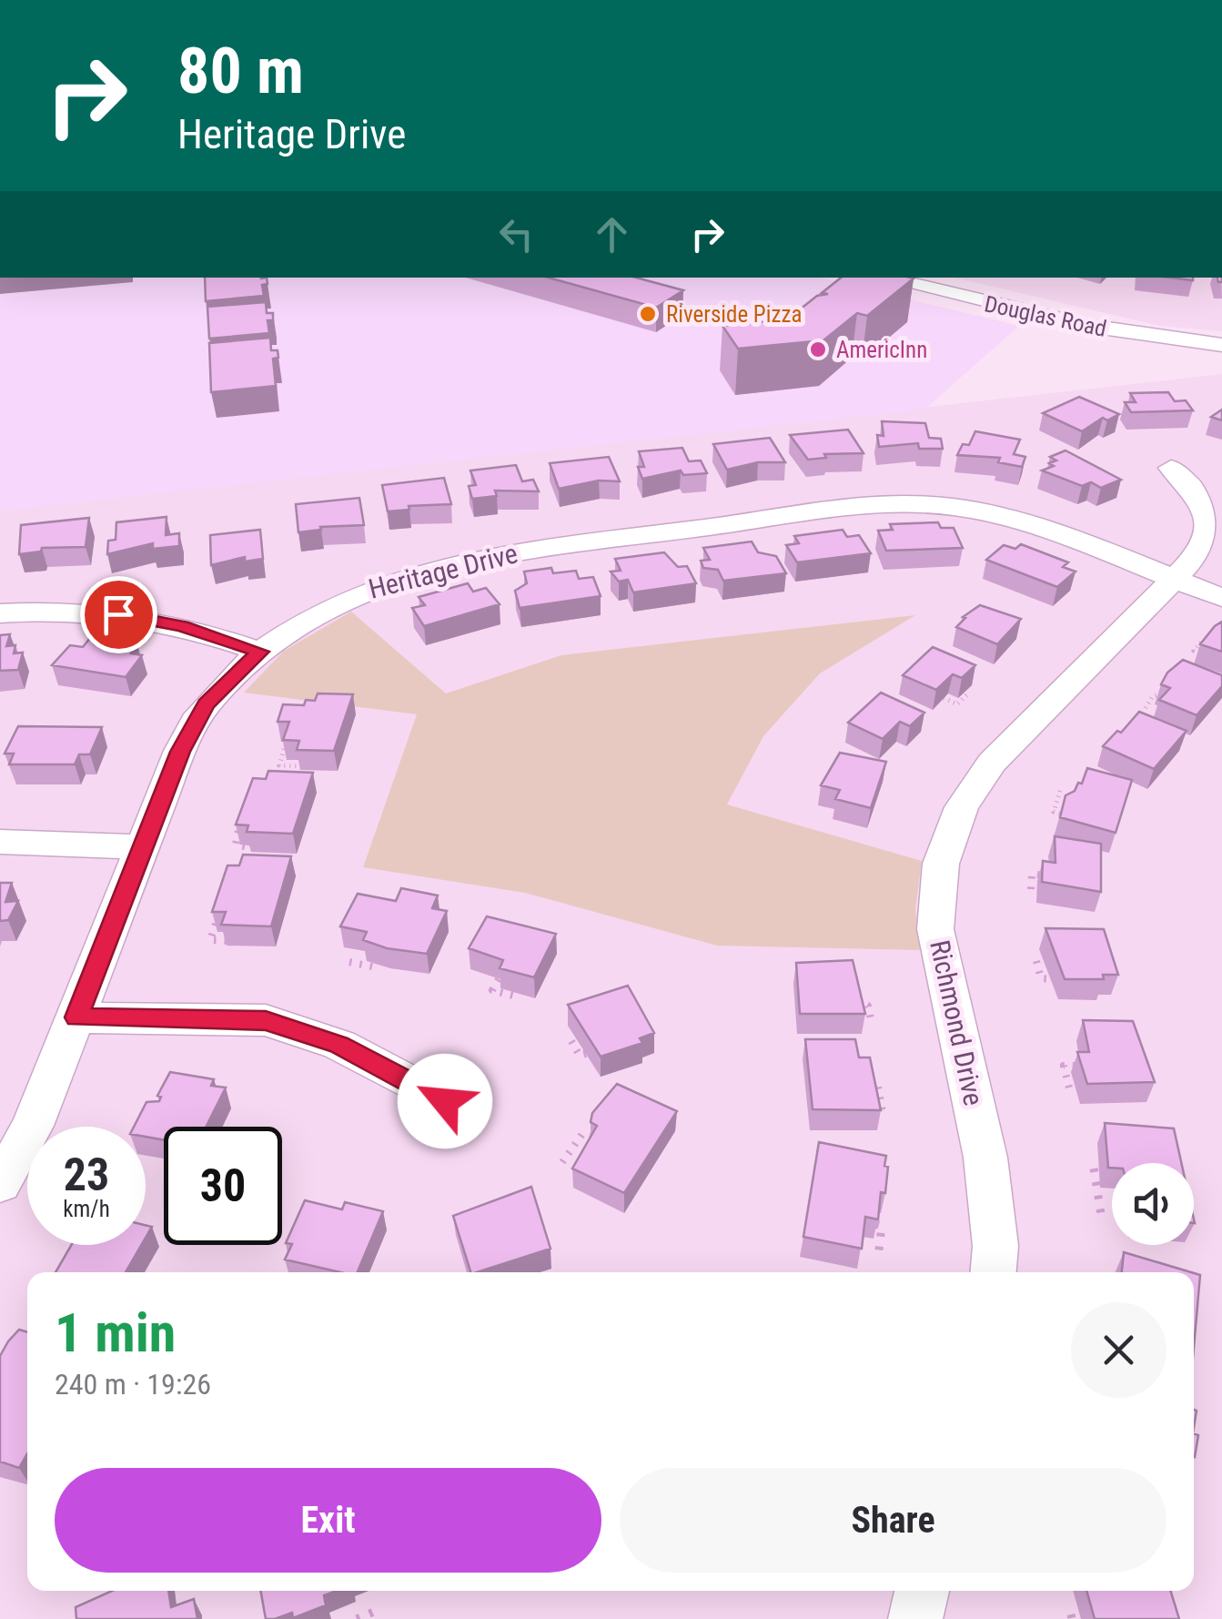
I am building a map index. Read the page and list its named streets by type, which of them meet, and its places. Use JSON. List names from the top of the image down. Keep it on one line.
{"streets":{"street":["Douglas Road","Heritage Drive","Richmond Drive"]},"crossings":[["Heritage Drive","Richmond Drive"]],"places":["Riverside Pizza","AmericInn"],"page":{"turn":["80 m","Heritage Drive"],"speed":"23 km/h","limit":"30","heading":["1 min","240 m · 19:26"],"buttons":["Exit","Share"]}}
